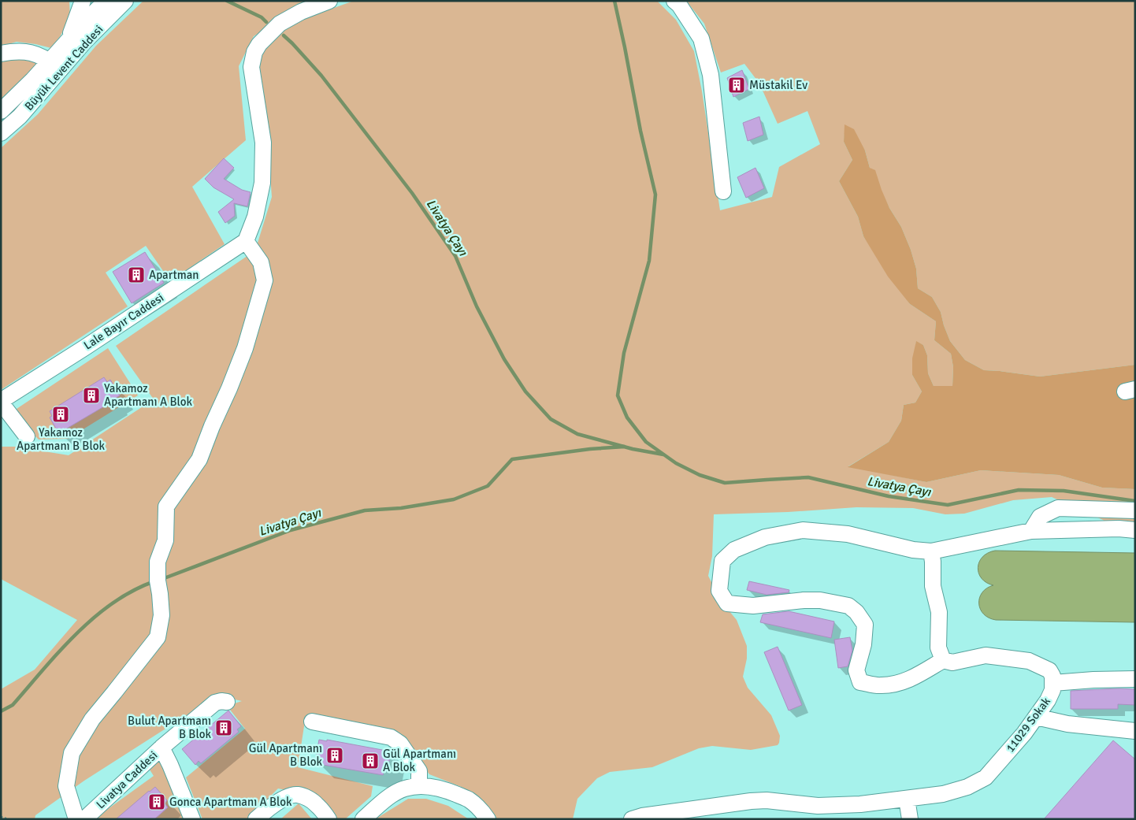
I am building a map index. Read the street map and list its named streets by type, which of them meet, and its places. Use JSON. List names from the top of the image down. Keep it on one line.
{"streets":{"street":["Büyük Levent Caddesi","Lale Bayır Caddesi","11029 Sokak","Livatya Caddesi"]},"water":["Livatya Çayı"],"places":{"building":["Müstakil Ev","Apartman","Yakamoz Apartmanı A Blok","Yakamoz Apartmanı B Blok","Bulut Apartmanı B Blok","Gül Apartmanı B Blok","Gül Apartmanı A Blok","Gonca Apartmanı A Blok"]}}
